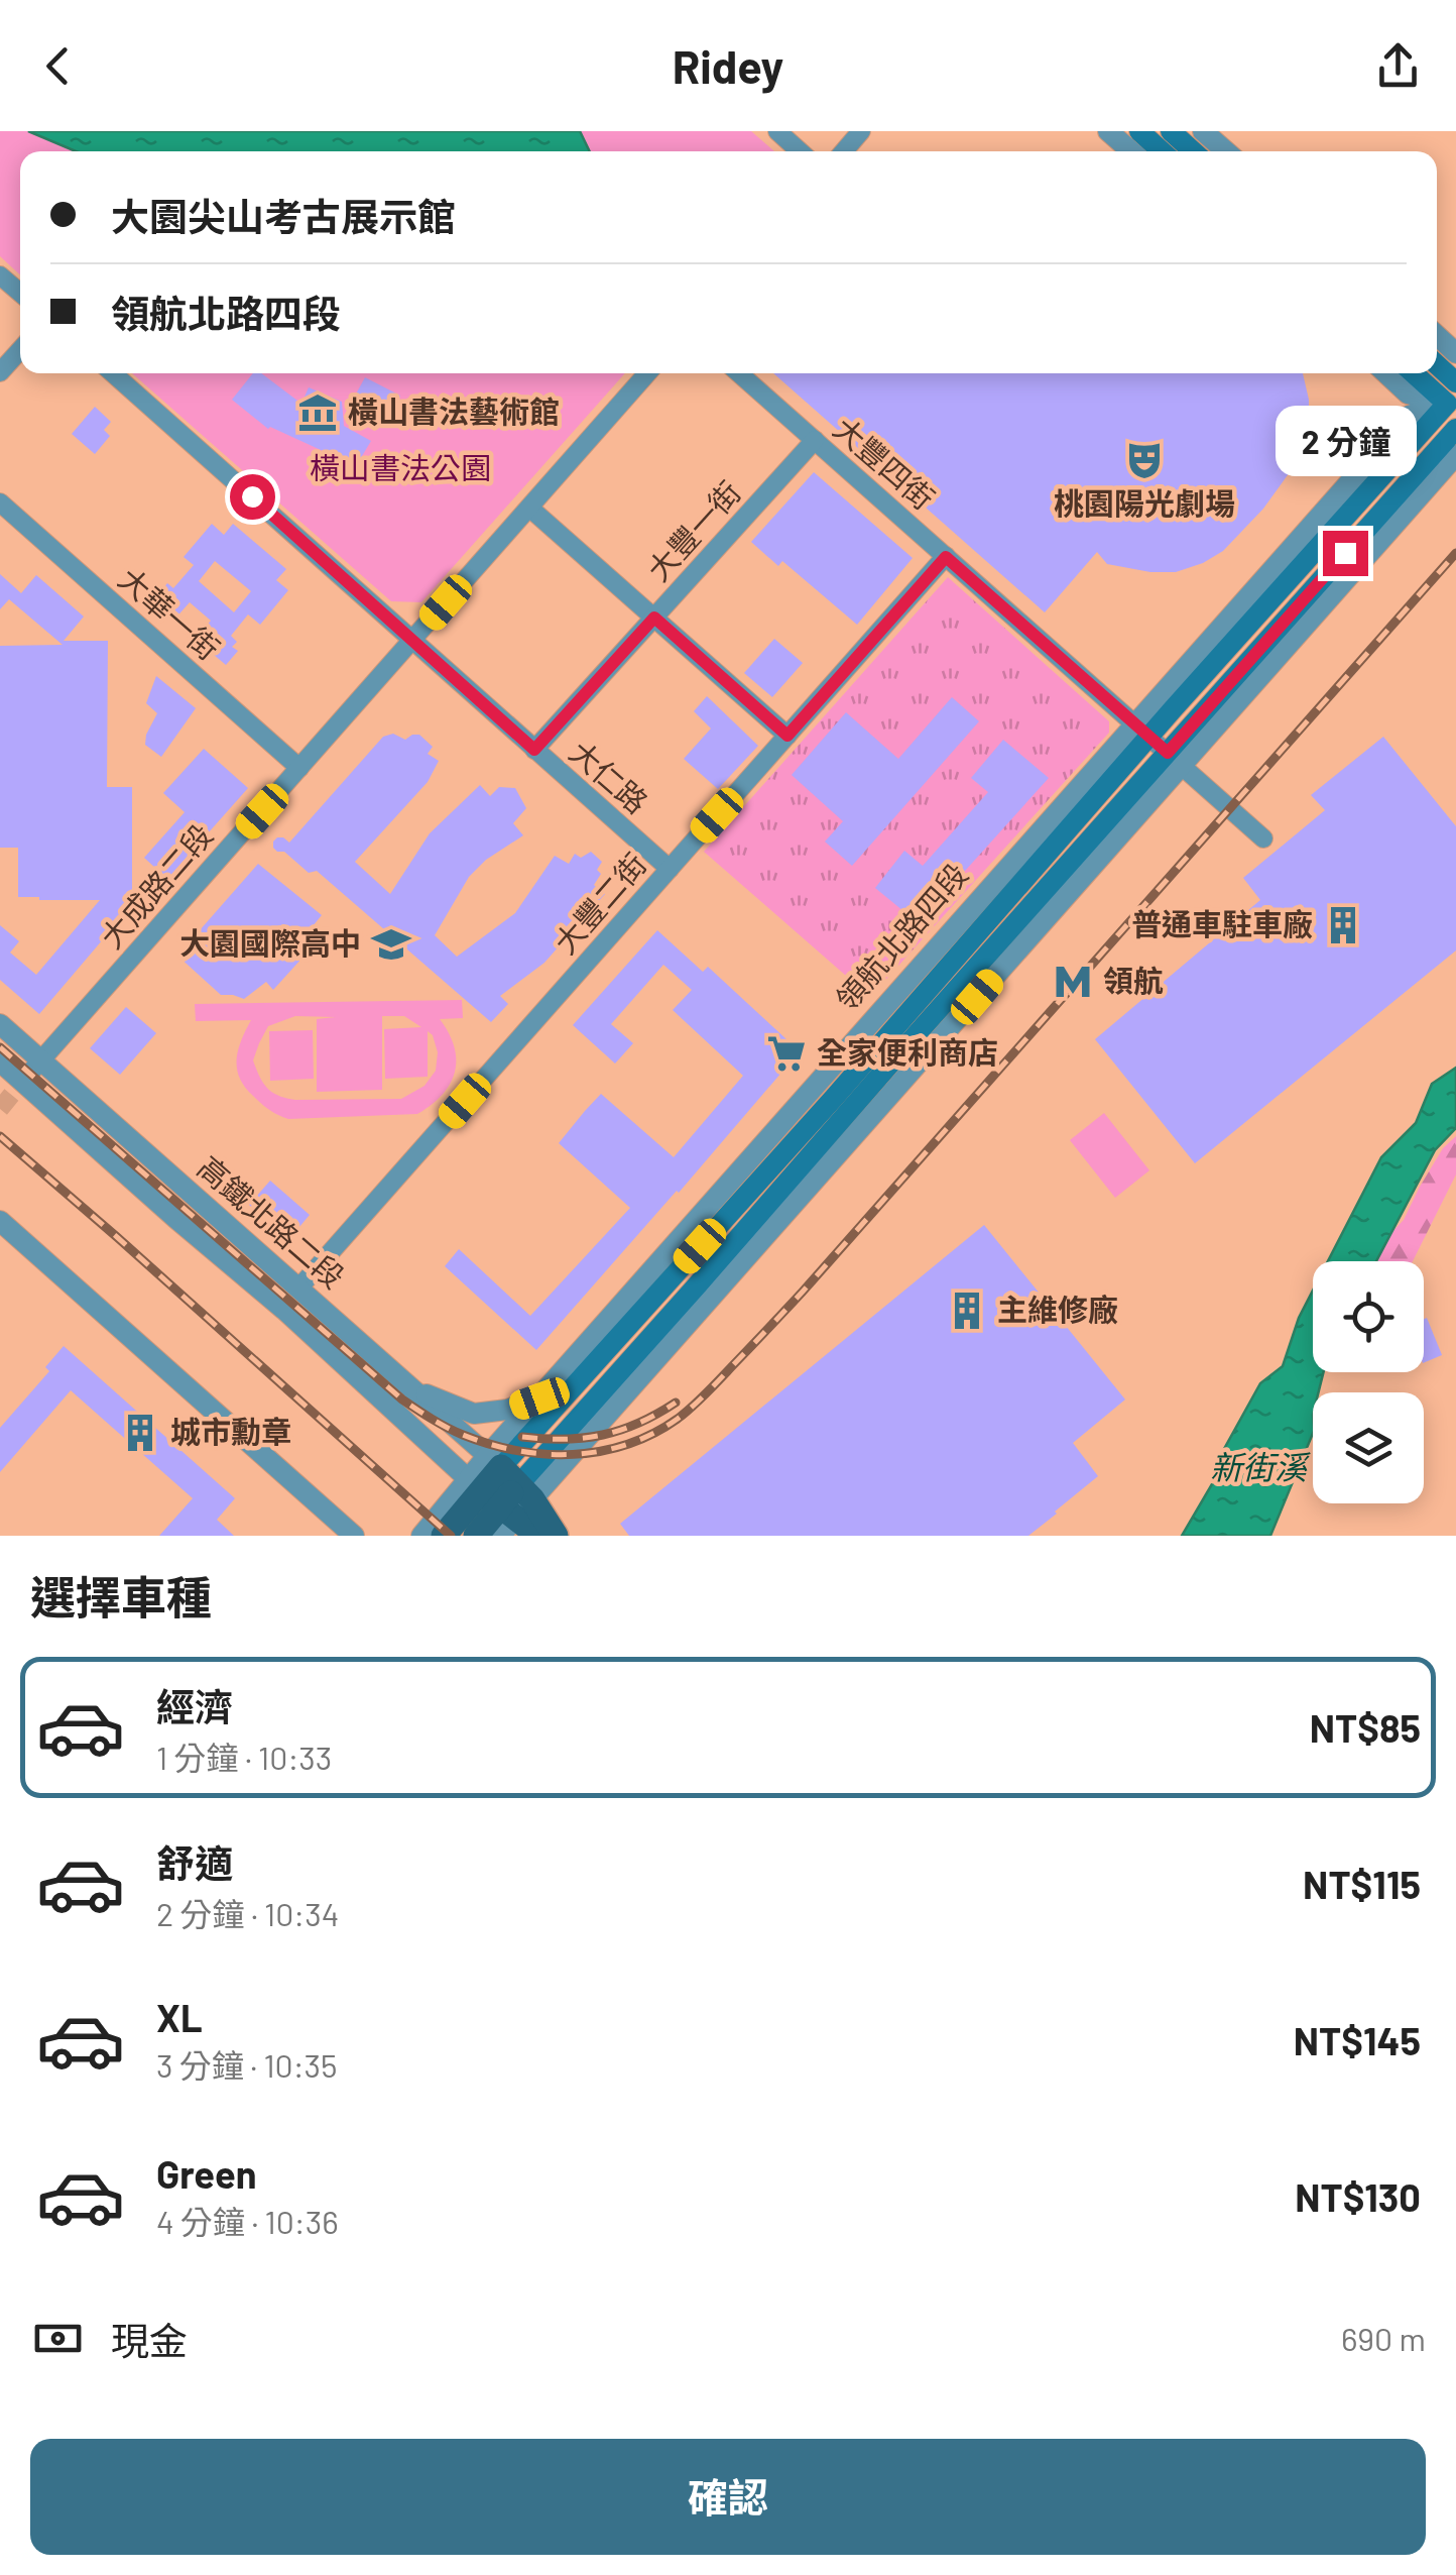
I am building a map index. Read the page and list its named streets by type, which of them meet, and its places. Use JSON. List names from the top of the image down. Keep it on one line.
{"streets":{"main road":["領航北路四段"],"street":["大豐四街","大豐一街","大華一街","大仁路","大成路二段","大豐二街","高鐵北路二段"]},"crossings":[["大豐四街","大豐一街"],["大豐四街","大豐二街"],["大豐四街","領航北路四段"],["大豐一街","大仁路"],["大華一街","大成路二段"],["大仁路","大成路二段"],["大仁路","大豐二街"],["大成路二段","高鐵北路二段"],["大豐二街","高鐵北路二段"],["領航北路四段","高鐵北路二段"]],"water":["新街溪"],"parks":["橫山書法公園"],"places":{"museum":["橫山書法藝術館"],"theatre":["桃園陽光劇場"],"building":["普通車駐車廠","主維修廠","城市勳章"],"school or university":["大園國際高中"],"metro station":["領航"],"supermarket":["全家便利商店"]},"page":{"header":"Ridey","banner":["大園尖山考古展示館","領航北路四段"],"bubble":"2 分鐘","heading":"選擇車種","list":[{"name":"經濟","note":"1 分鐘 · 10:33","value":"NT$85"},{"name":"舒適","note":"2 分鐘 · 10:34","value":"NT$115"},{"name":"XL","note":"3 分鐘 · 10:35","value":"NT$145"},{"name":"Green","note":"4 分鐘 · 10:36","value":"NT$130"}],"pay":["現金","690 m"],"buttons":"確認"}}
